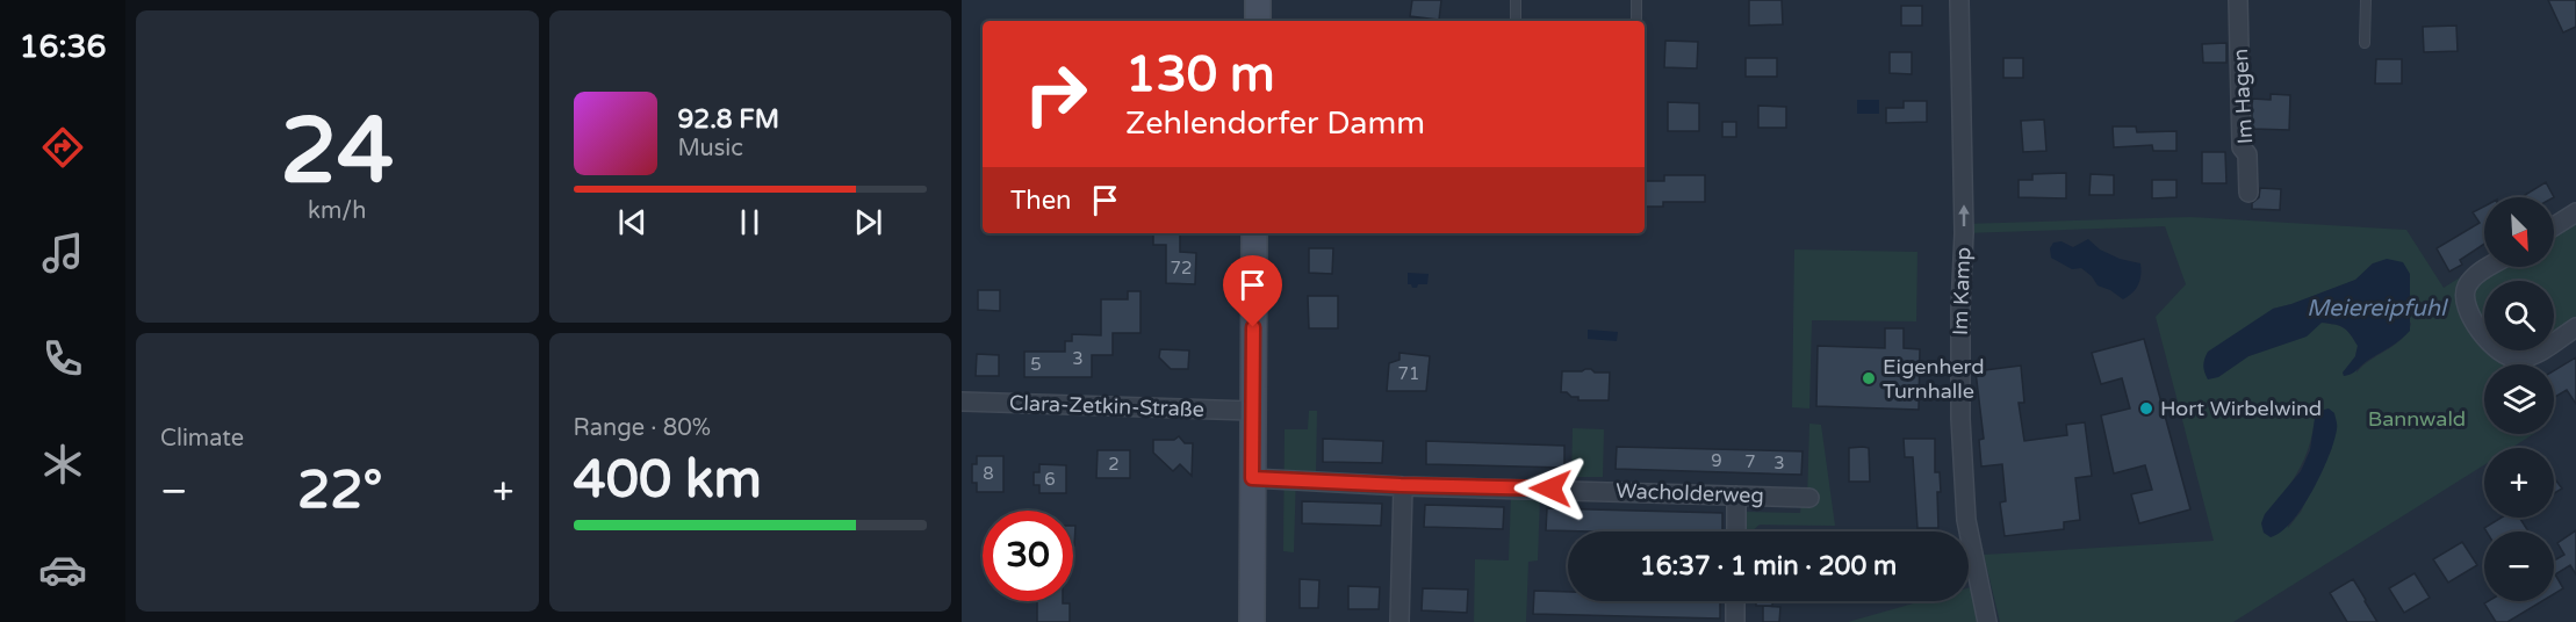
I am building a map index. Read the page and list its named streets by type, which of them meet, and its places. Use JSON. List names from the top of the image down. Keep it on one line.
{"streets":{"street":["Im Hagen","Im Kamp","Clara-Zetkin-Straße","Wacholderweg"]},"one_way":["Im Kamp"],"water":["Meiereipfuhl"],"parks":["Bannwald"],"places":["Eigenherd Turnhalle","Hort Wirbelwind"],"house_numbers":["72","3","5","71","9","7","3","2","8","6"],"north":"bottom right","page":{"tabs":"16:36","tile":[["24","km/h"],"Climate",["Range · 80%","400 km"]],"turn":["130 m","Zehlendorfer Damm"],"song":["92.8 FM","Music"],"then":"Then","map_buttons":["+","−"],"heat":["−","22°","+"],"limit":"30","trip":"16:37 · 1 min · 200 m"}}
